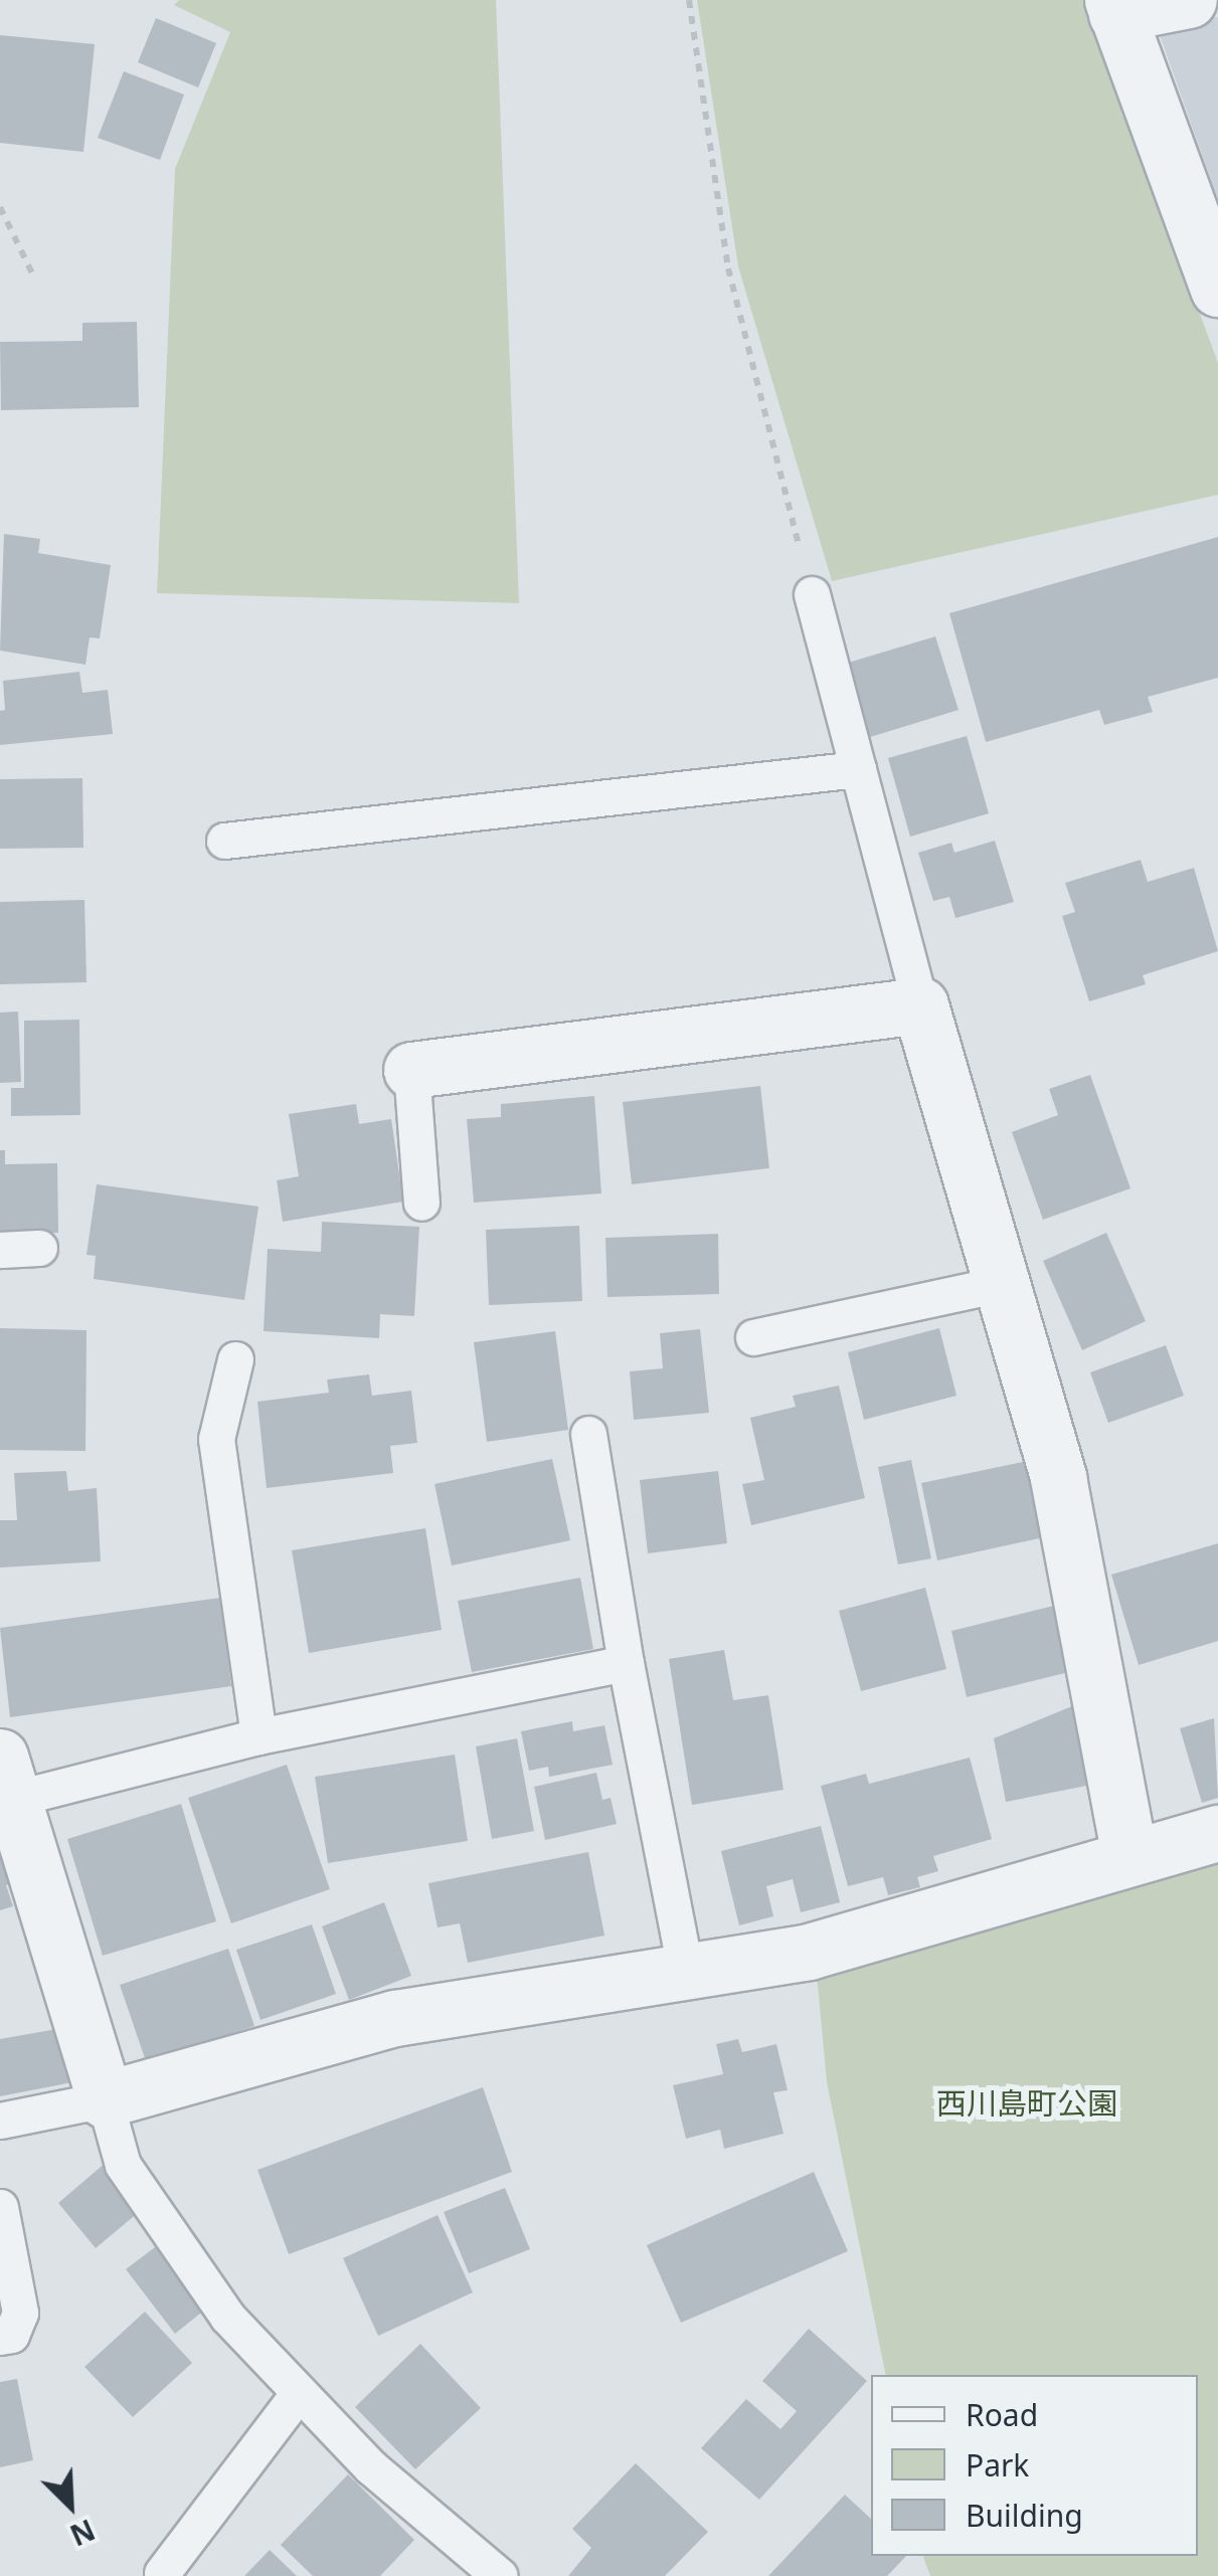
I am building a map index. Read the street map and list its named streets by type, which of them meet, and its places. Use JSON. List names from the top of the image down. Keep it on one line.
{"parks":["西川島町公園"],"legend":["Road","Park","Building"],"north":"bottom right"}
